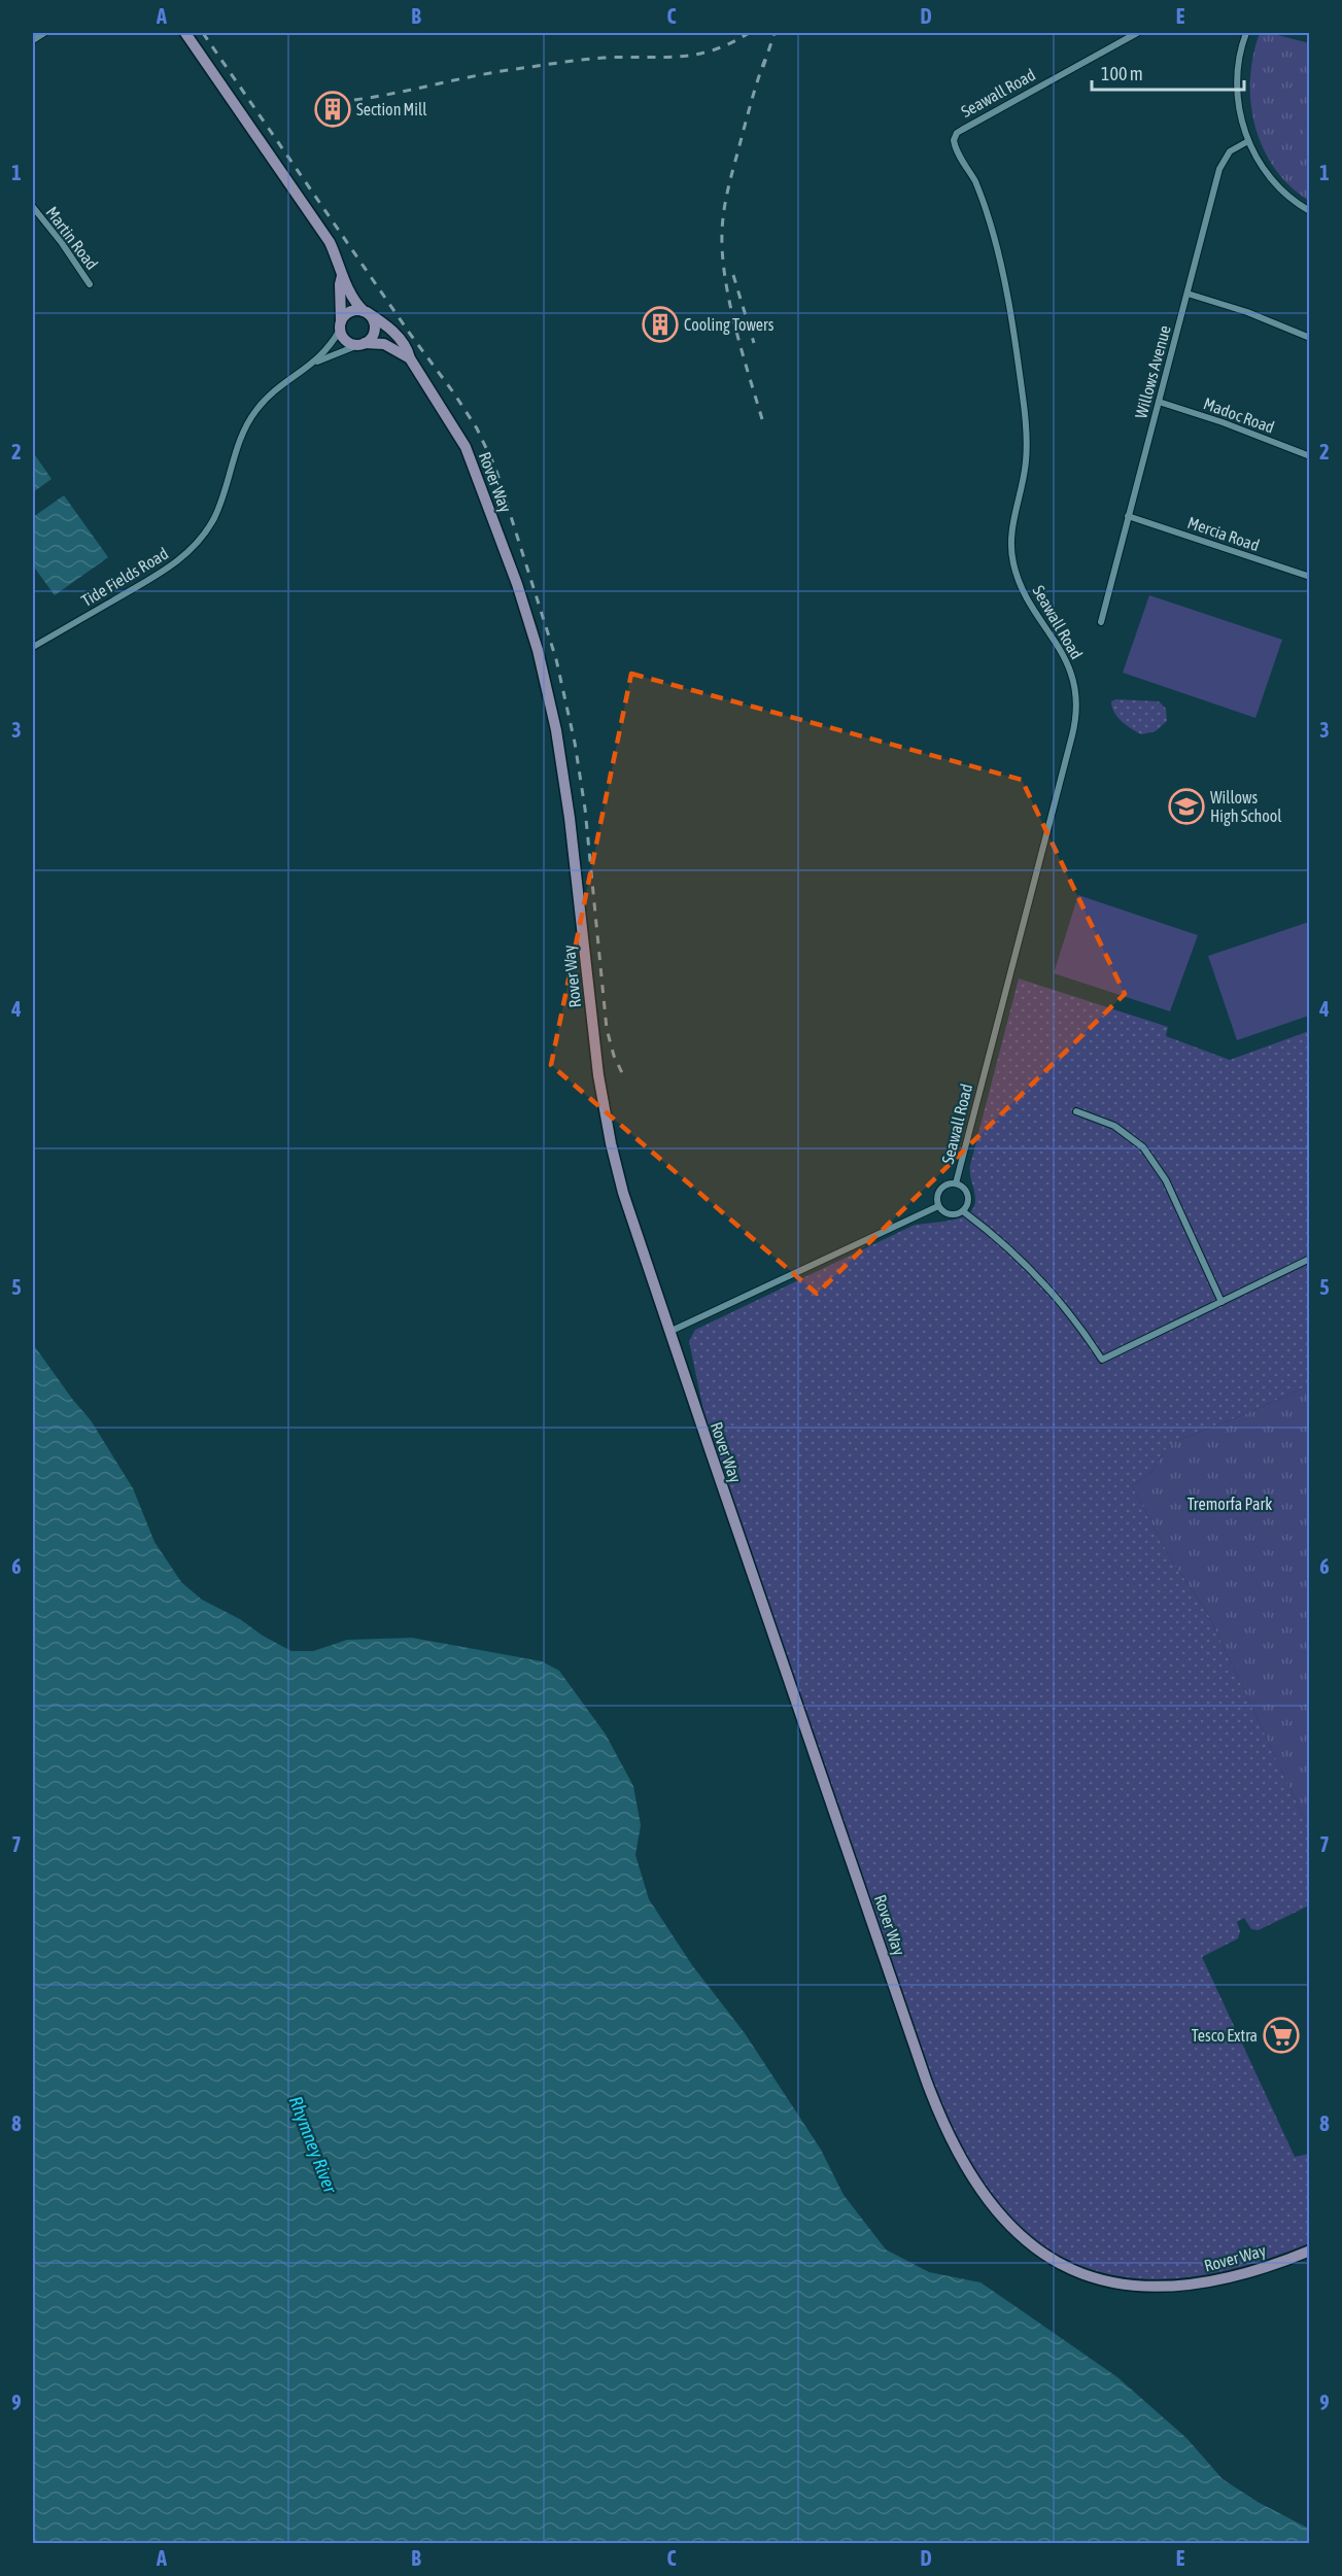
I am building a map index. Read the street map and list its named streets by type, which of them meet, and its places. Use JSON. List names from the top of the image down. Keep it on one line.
{"streets":{"street":["Seawall Road","Martin Road","Willows Avenue","Madoc Road","Rover Way","Mercia Road","Tide Fields Road"]},"crossings":[["Willows Avenue","Madoc Road"],["Willows Avenue","Mercia Road"],["Rover Way","Tide Fields Road"]],"water":["Rhymney River"],"parks":["Tremorfa Park"],"places":{"building":["Section Mill","Cooling Towers"],"school or university":["Willows High School"],"supermarket":["Tesco Extra"]},"scale_bar":"100 m","grid":{"columns":["A","B","C","D","E"],"rows":["1","2","3","4","5","6","7","8","9"]}}
